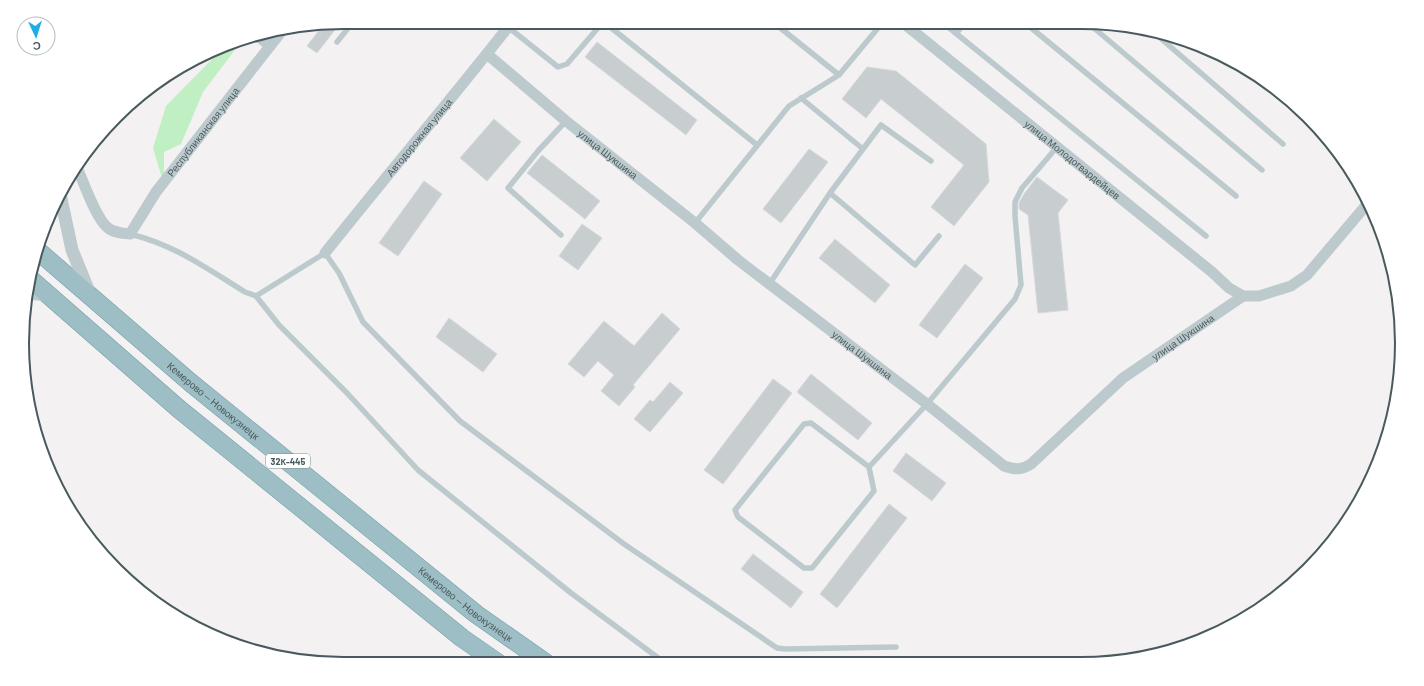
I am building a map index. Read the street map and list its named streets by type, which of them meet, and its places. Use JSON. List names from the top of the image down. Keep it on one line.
{"streets":{"highway":["Кемерово — Новокузнецк","32К-445"],"street":["Республиканская улица","Автодорожная улица","улица Шукшина","улица Молодогвардейцев"]},"crossings":[["Автодорожная улица","улица Шукшина"],["улица Шукшина","улица Молодогвардейцев"]],"north":"bottom"}
